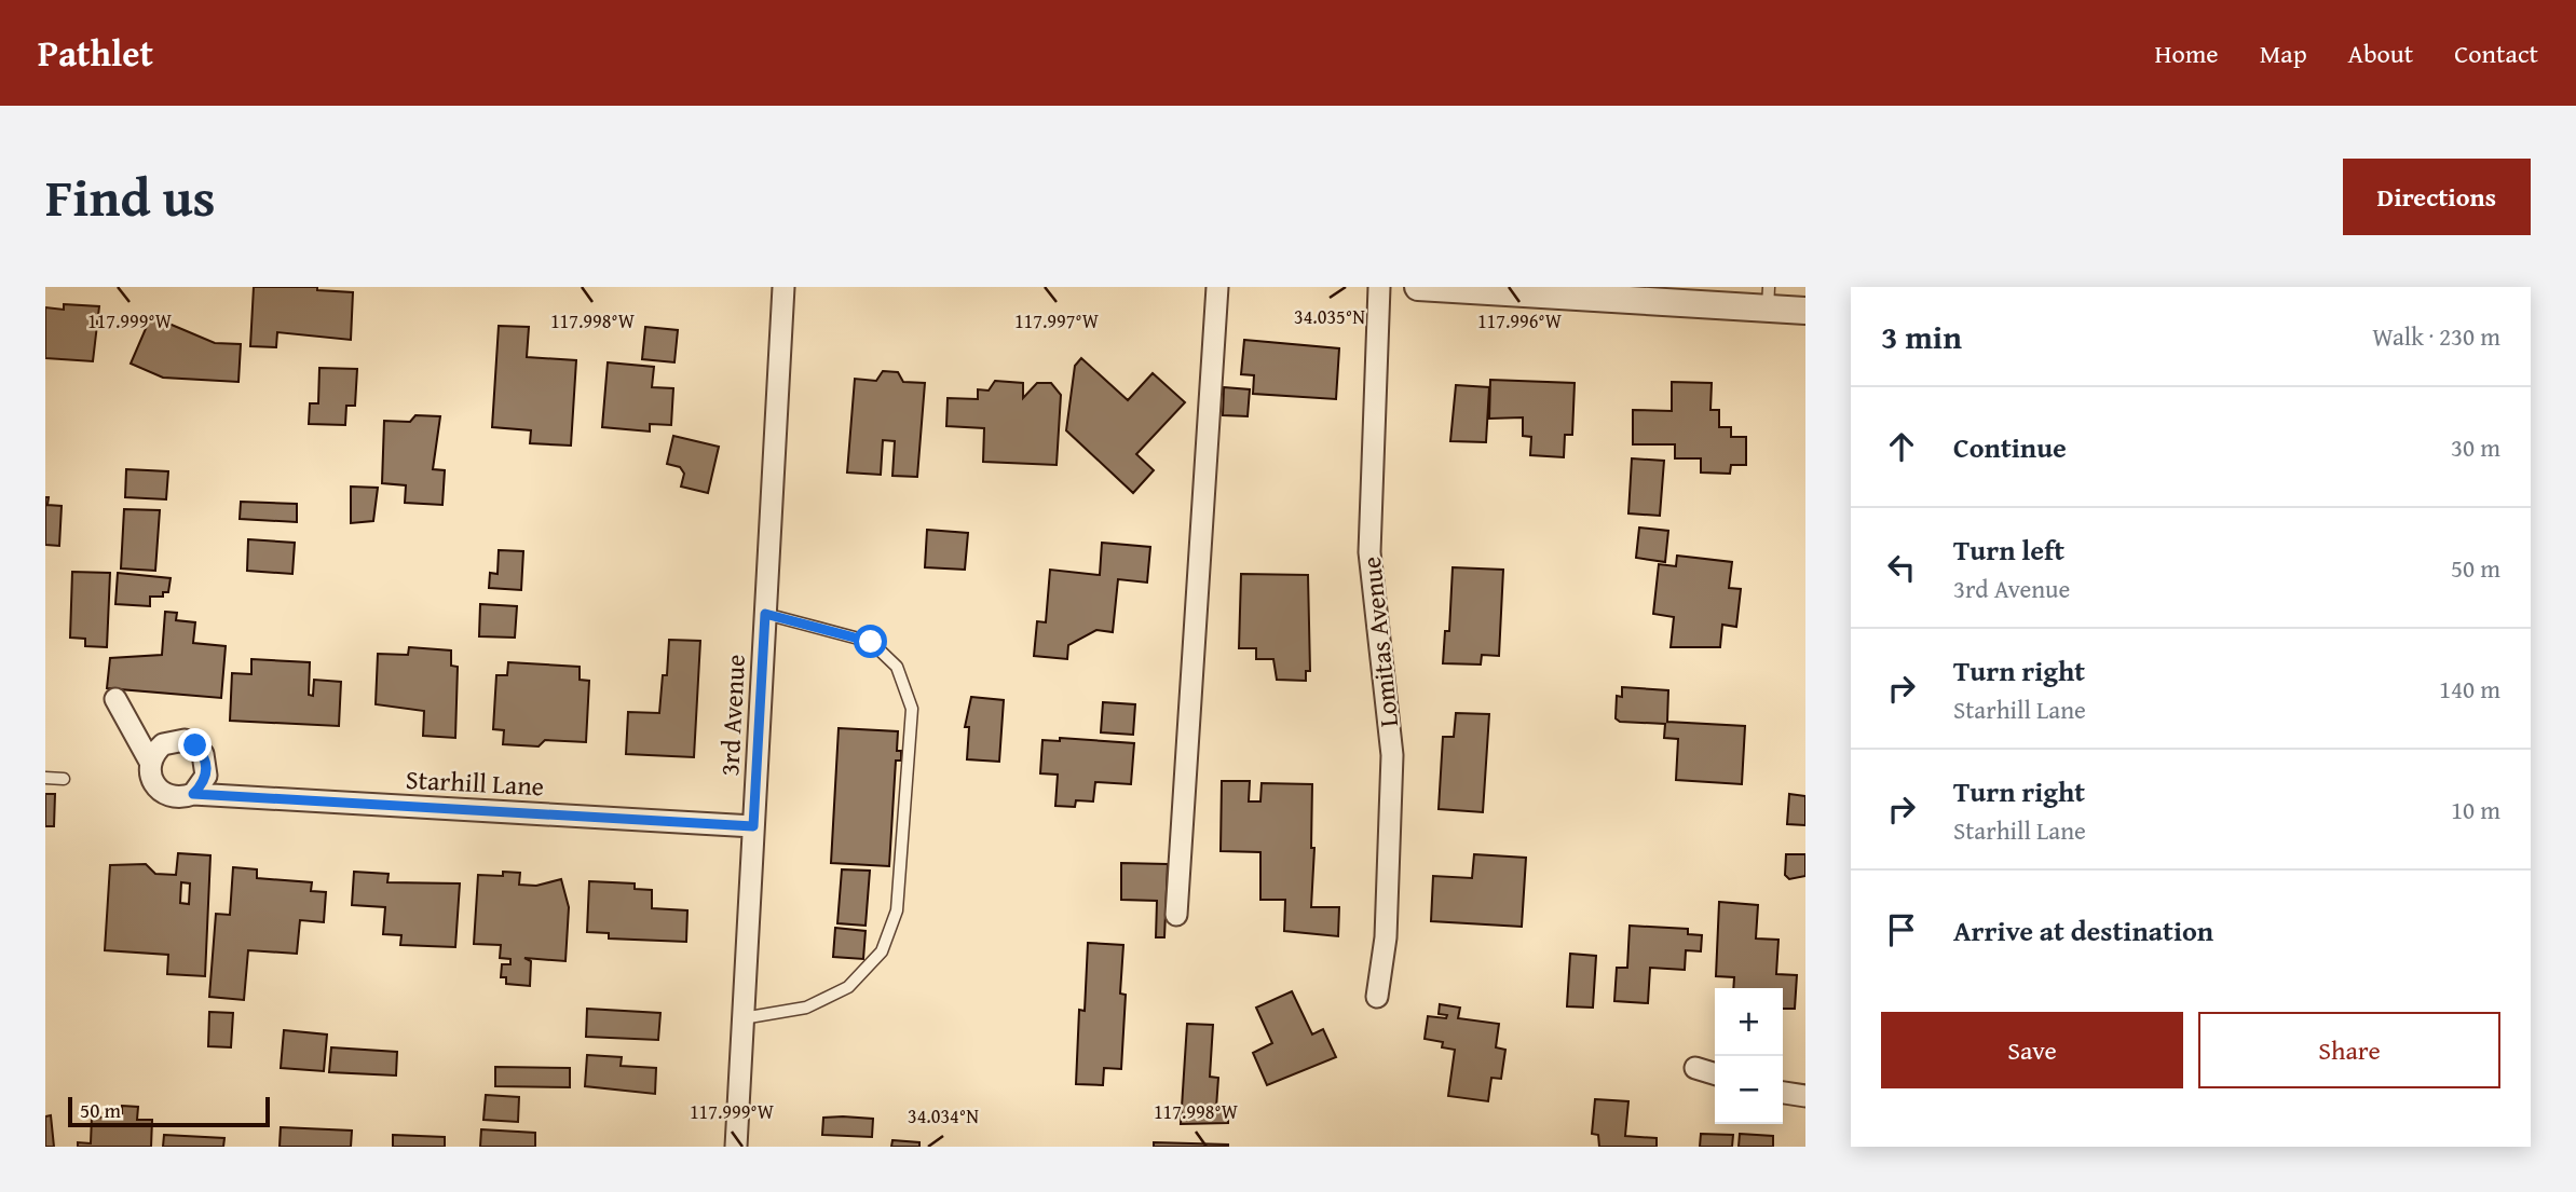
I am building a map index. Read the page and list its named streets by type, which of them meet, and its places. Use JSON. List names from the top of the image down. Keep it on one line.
{"streets":{"street":["Lomitas Avenue","3rd Avenue","Starhill Lane"]},"crossings":[["3rd Avenue","Starhill Lane"]],"scale_bar":"50 m","page":{"header":"Pathlet","nav":["Home","Map","About","Contact"],"title":"Find us","buttons":["Directions",["Save","Share"]],"heading":["3 min","Walk · 230 m"],"list":[["Continue","30 m"],["Turn left","3rd Avenue","50 m"],["Turn right","Starhill Lane","140 m"],["Turn right","Starhill Lane","10 m"],"Arrive at destination"],"map_buttons":["+","−"],"scale":"50 m"},"coordinates":["34.035°N","117.999°W","117.998°W","117.997°W","117.996°W","34.034°N"]}
